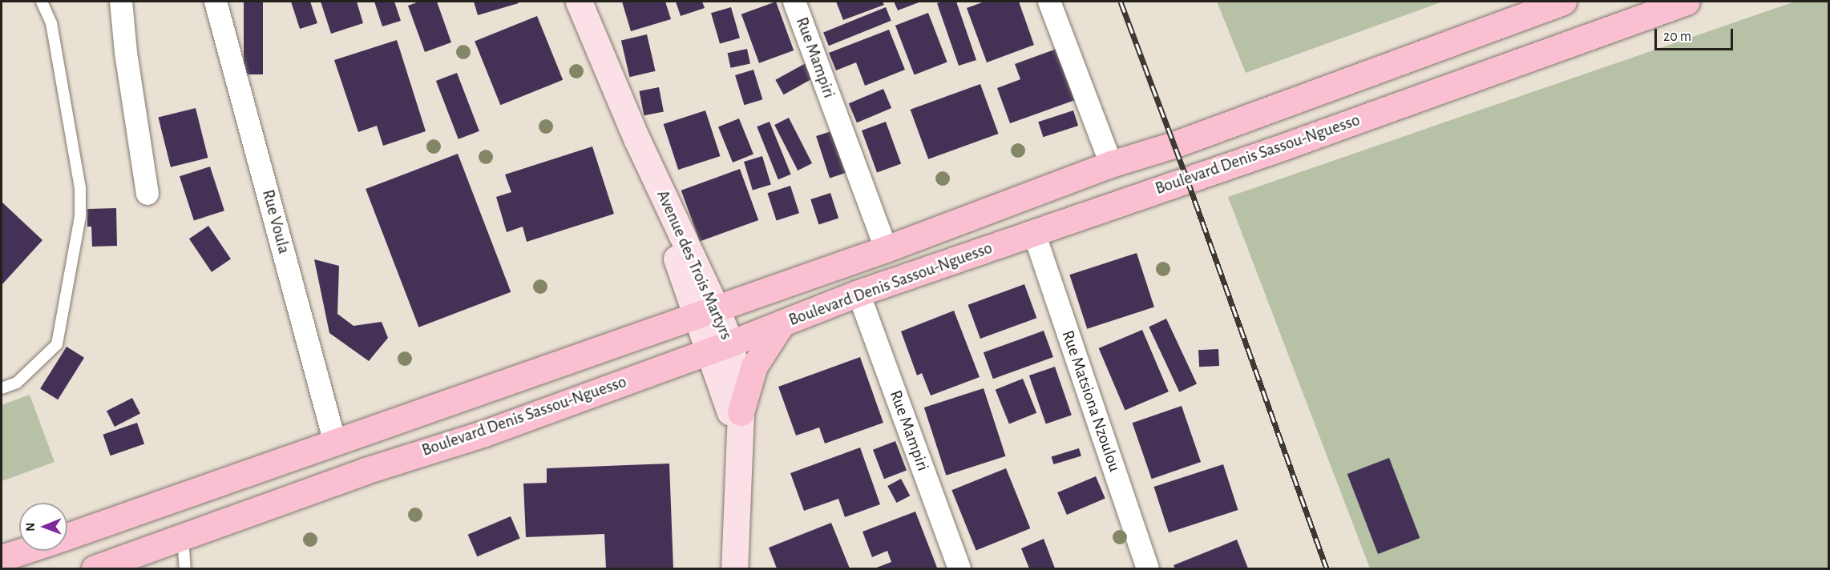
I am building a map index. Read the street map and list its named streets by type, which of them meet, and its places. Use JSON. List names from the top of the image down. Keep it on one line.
{"streets":{"main road":["Boulevard Denis Sassou-Nguesso","Avenue des Trois Martyrs"],"street":["Rue Mampiri","Rue Voula","Rue Matsiona Nzoulou"]},"crossings":[["Rue Mampiri","Boulevard Denis Sassou-Nguesso"],["Boulevard Denis Sassou-Nguesso","Rue Voula"],["Boulevard Denis Sassou-Nguesso","Avenue des Trois Martyrs"],["Boulevard Denis Sassou-Nguesso","Rue Matsiona Nzoulou"]],"scale_bar":"20 m","north":"left"}
